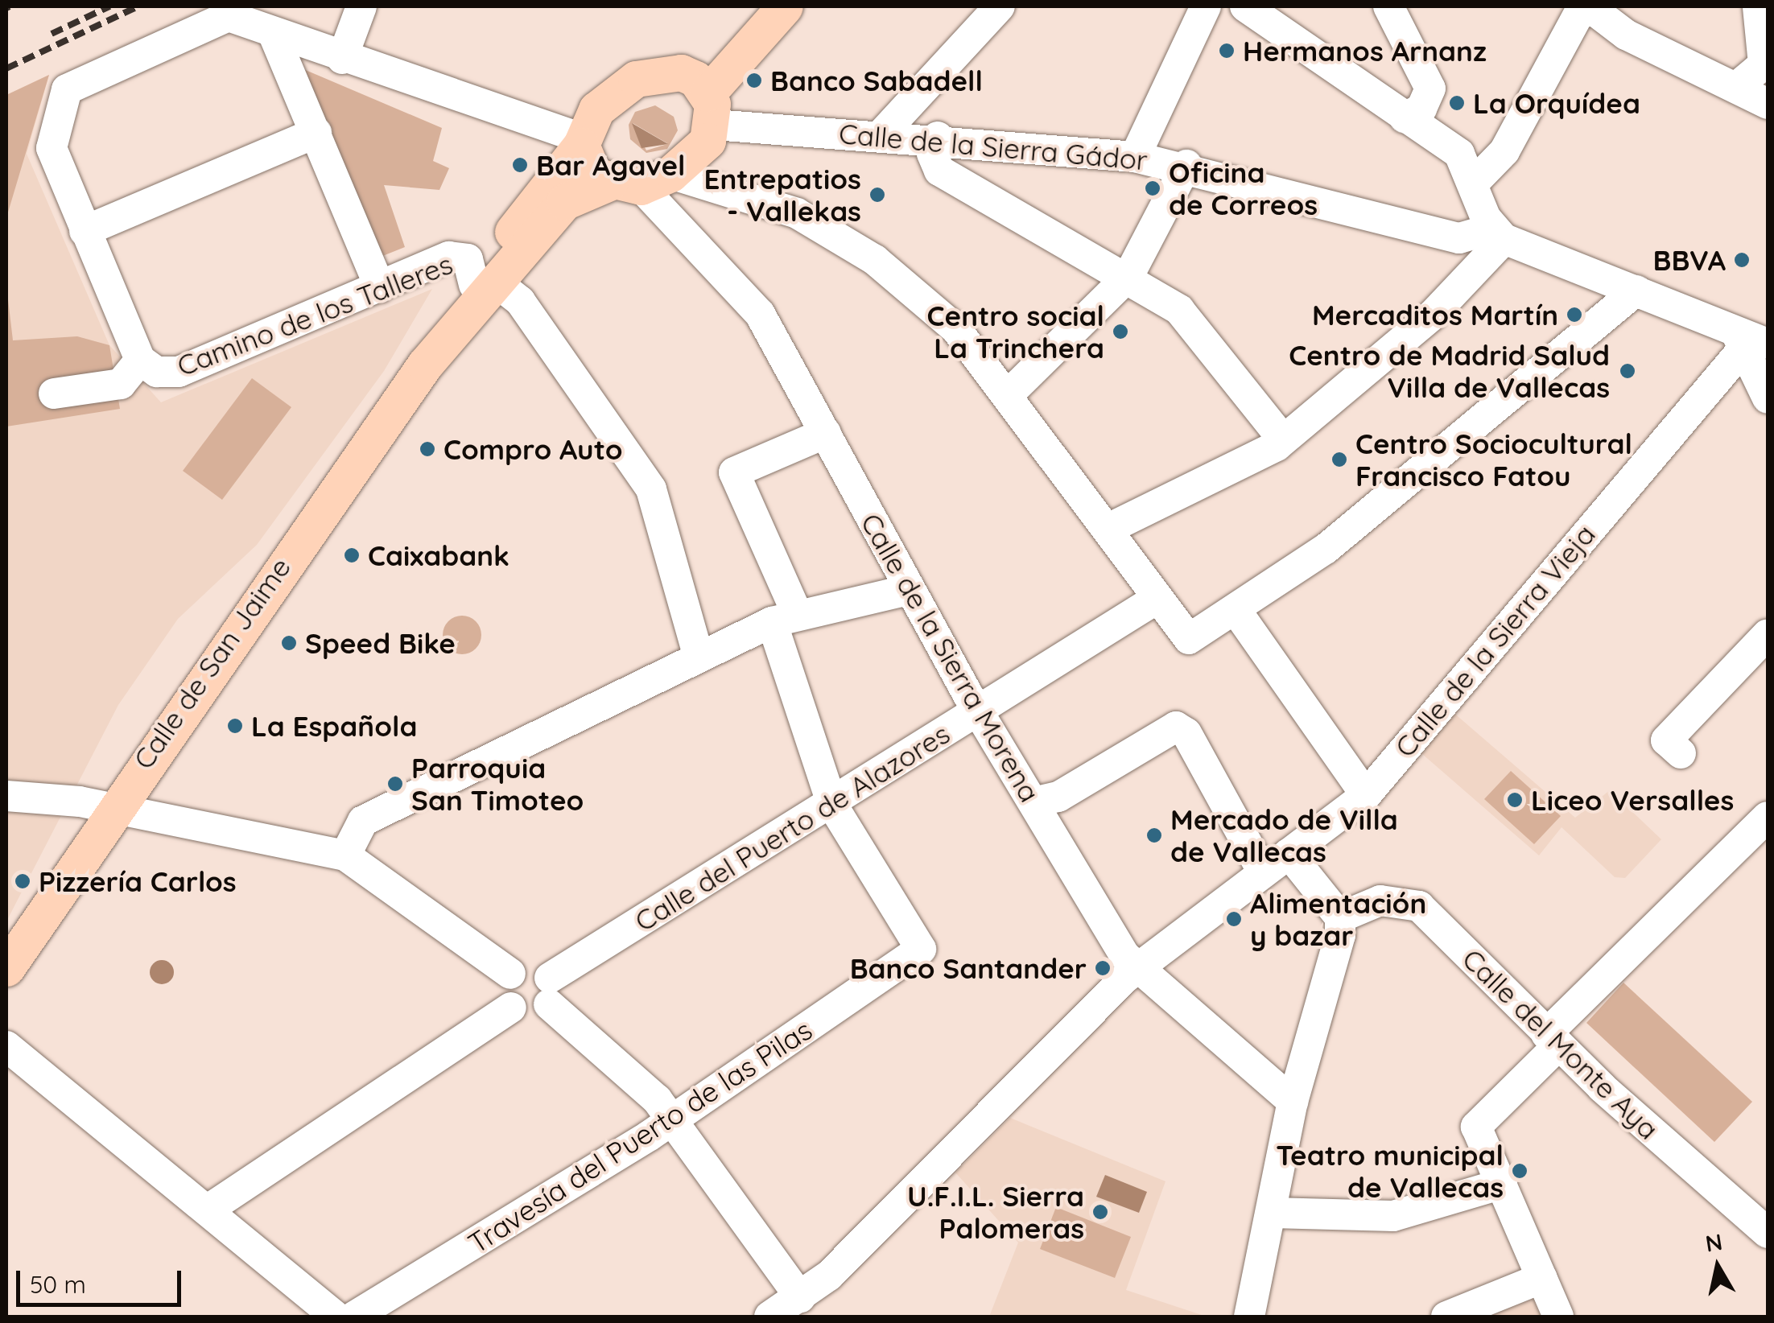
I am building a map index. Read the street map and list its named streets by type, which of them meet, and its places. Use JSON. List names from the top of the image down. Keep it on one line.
{"streets":{"main road":["Calle de San Jaime"],"street":["Calle de la Sierra Gádor","Camino de los Talleres","Calle de la Sierra Vieja","Calle de la Sierra Morena","Calle del Puerto de Alazores","Calle del Monte Aya","Travesía del Puerto de las Pilas"]},"crossings":[["Calle de la Sierra Gádor","Calle de la Sierra Morena"],["Calle de la Sierra Gádor","Calle de San Jaime"],["Camino de los Talleres","Calle de San Jaime"],["Calle de la Sierra Vieja","Calle de la Sierra Morena"],["Calle de la Sierra Morena","Calle de San Jaime"],["Calle de la Sierra Morena","Calle del Puerto de Alazores"],["Calle del Puerto de Alazores","Travesía del Puerto de las Pilas"]],"places":["Hermanos Arnanz","Banco Sabadell","La Orquídea","Bar Agavel","Oficina de Correos","Entrepatios - Vallekas","BBVA","Mercaditos Martín","Centro social La Trinchera","Centro de Madrid Salud Villa de Vallecas","Compro Auto","Centro Sociocultural Francisco Fatou","Caixabank","Speed Bike","La Española","Parroquia San Timoteo","Liceo Versalles","Mercado de Villa de Vallecas","Pizzería Carlos","Alimentación y bazar","Banco Santander","Teatro municipal de Vallecas","U.F.I.L. Sierra Palomeras"],"scale_bar":"50 m","north":"top"}
